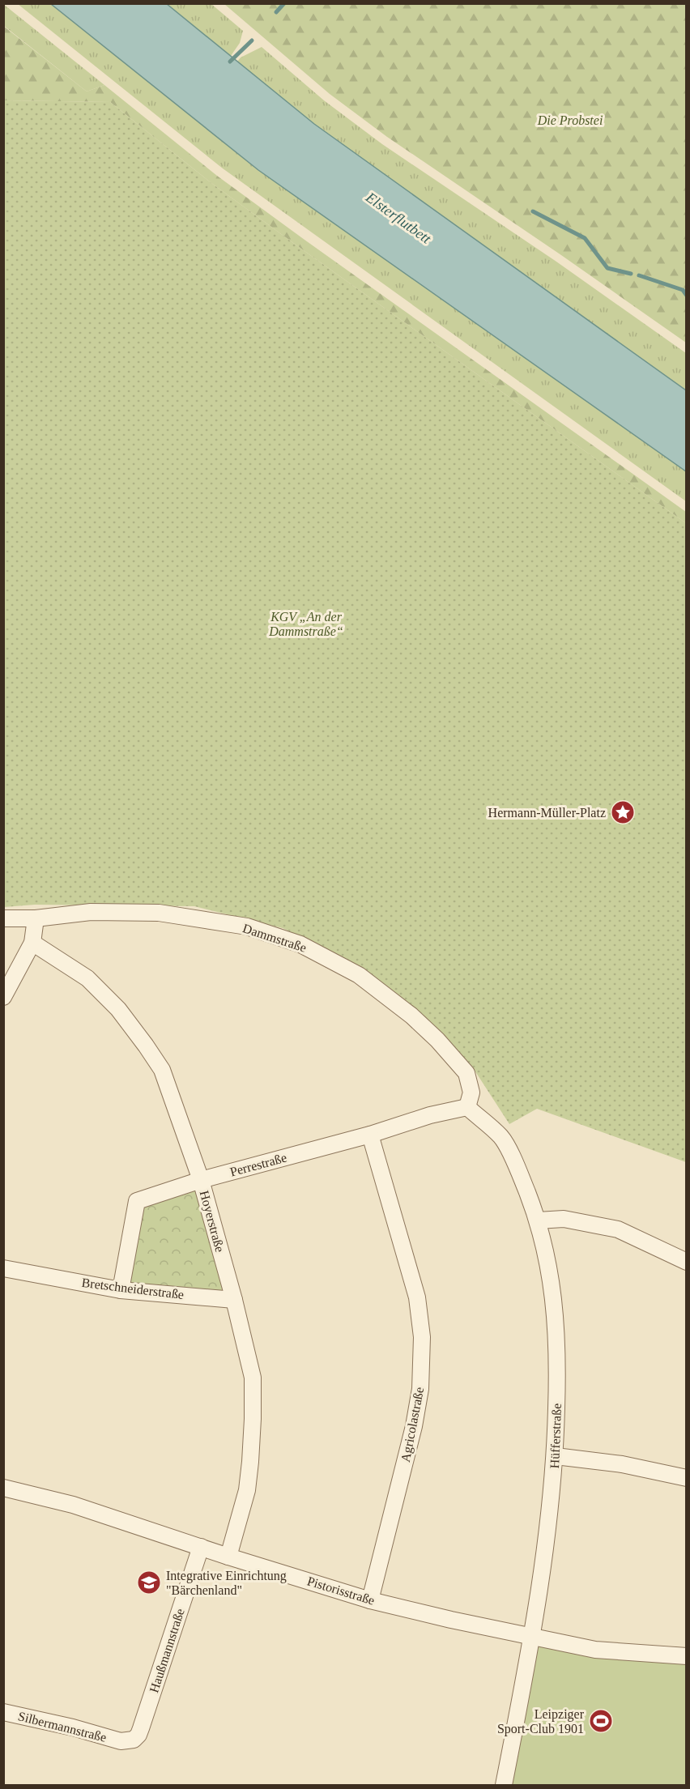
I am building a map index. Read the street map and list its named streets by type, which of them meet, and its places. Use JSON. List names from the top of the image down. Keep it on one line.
{"streets":{"street":["Dammstraße","Perrestraße","Hoyerstraße","Bretschneiderstraße","Agricolastraße","Hüfferstraße","Pistorisstraße","Haußmannstraße","Silbermannstraße"]},"crossings":[["Dammstraße","Perrestraße"],["Dammstraße","Hüfferstraße"],["Perrestraße","Hoyerstraße"],["Perrestraße","Bretschneiderstraße"],["Perrestraße","Agricolastraße"],["Perrestraße","Hüfferstraße"],["Hoyerstraße","Bretschneiderstraße"],["Hoyerstraße","Pistorisstraße"],["Agricolastraße","Pistorisstraße"],["Hüfferstraße","Pistorisstraße"],["Pistorisstraße","Haußmannstraße"],["Haußmannstraße","Silbermannstraße"]],"water":["Elsterflutbett"],"parks":["Die Probstei","KGV „An der Dammstraße“"],"places":{"place":["Hermann-Müller-Platz"],"school or university":["Integrative Einrichtung \"Bärchenland\""],"sports":["Leipziger Sport-Club 1901"]}}
